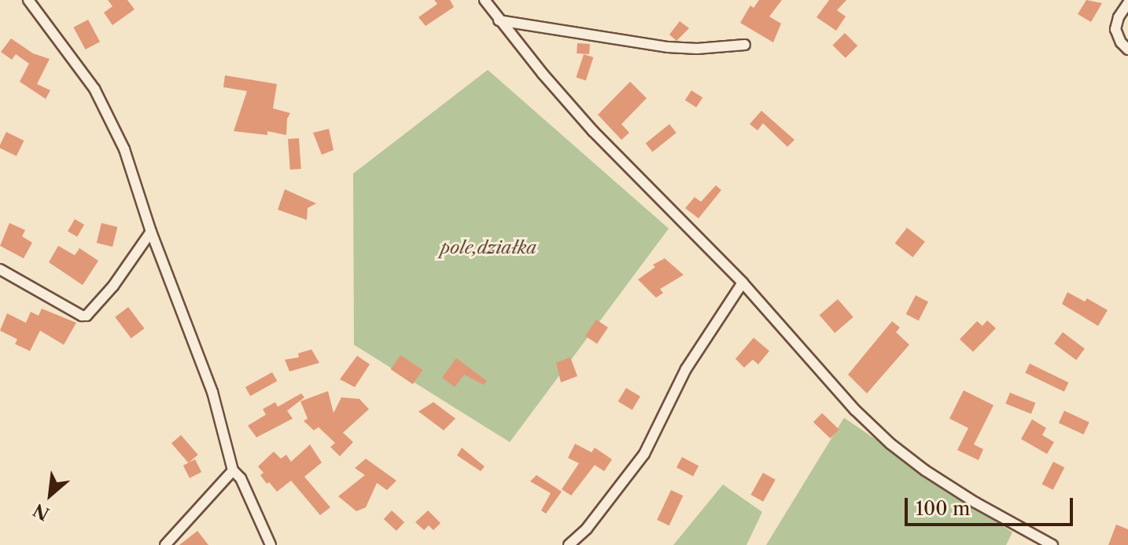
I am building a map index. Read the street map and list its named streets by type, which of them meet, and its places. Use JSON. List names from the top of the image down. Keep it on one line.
{"parks":["pole,działka"],"scale_bar":"100 m","north":"bottom left"}
